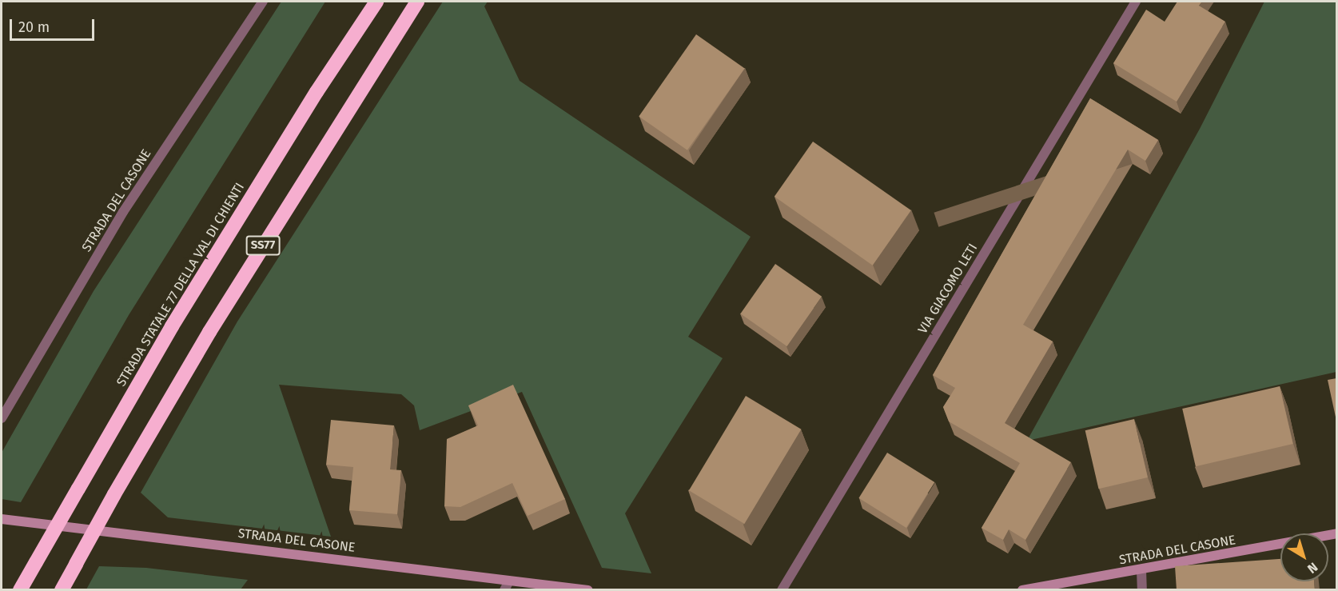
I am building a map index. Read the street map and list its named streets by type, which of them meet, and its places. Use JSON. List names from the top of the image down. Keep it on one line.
{"streets":{"highway":["SS77","STRADA STATALE 77 DELLA VAL DI CHIENTI"],"street":["STRADA DEL CASONE","VIA GIACOMO LETI"]},"scale_bar":"20 m","north":"bottom right"}
